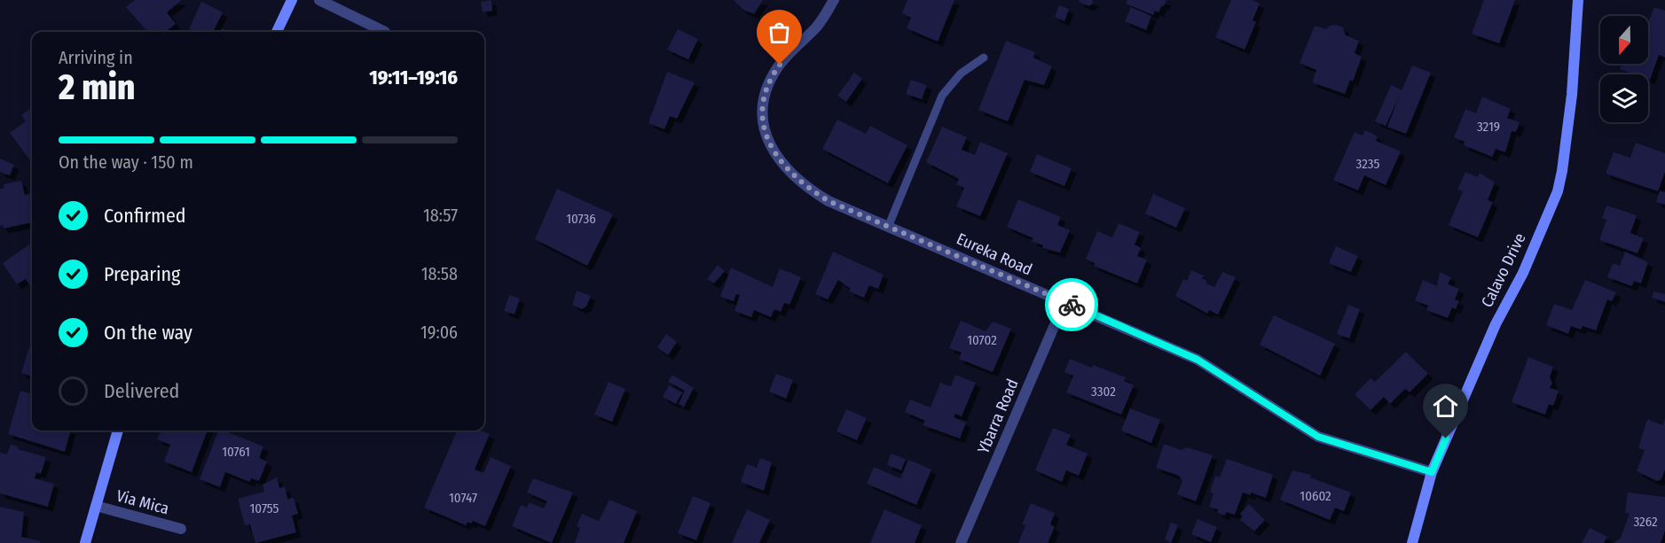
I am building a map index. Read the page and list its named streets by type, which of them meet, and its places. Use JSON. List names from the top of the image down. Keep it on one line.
{"streets":{"street":["Eureka Road","Calavo Drive","Ybarra Road","Via Mica"]},"crossings":[["Eureka Road","Calavo Drive"],["Eureka Road","Ybarra Road"]],"house_numbers":["3219","3235","10736","10702","3302","10761","10602","10747","10755","3262"],"north":"bottom","page":{"heading":["2 min","Arriving in","19:11–19:16"],"bar":"On the way · 150 m","list":[["Confirmed","18:57"],["Preparing","18:58"],["On the way","19:06"],"Delivered"]}}
